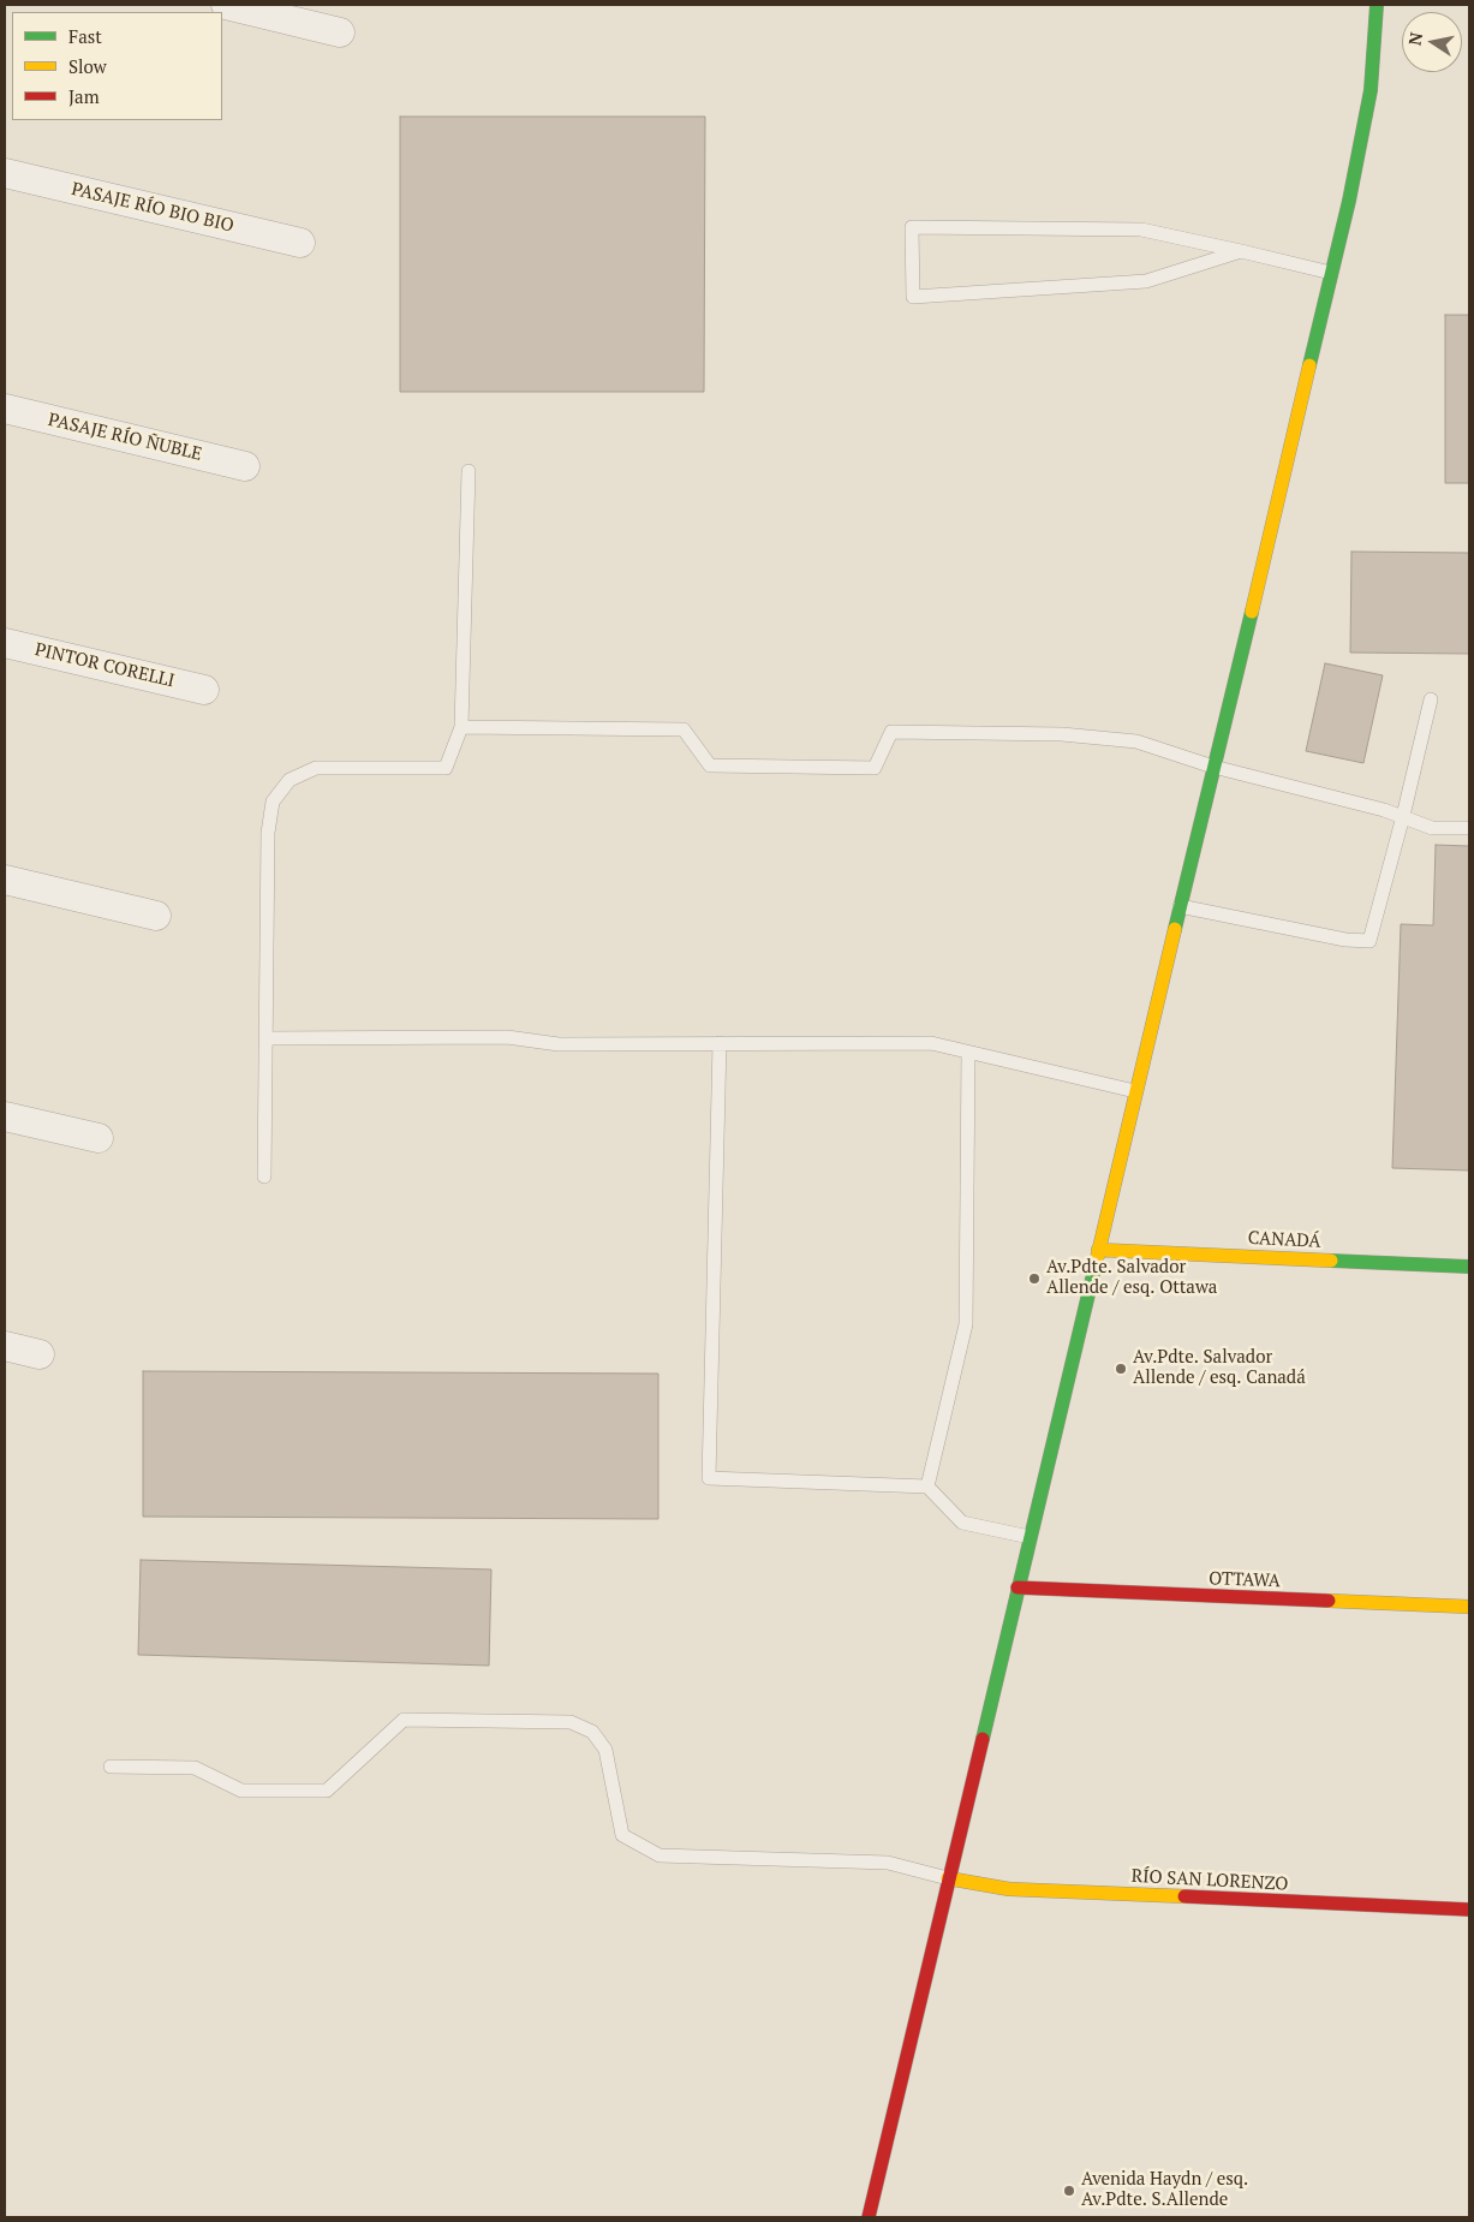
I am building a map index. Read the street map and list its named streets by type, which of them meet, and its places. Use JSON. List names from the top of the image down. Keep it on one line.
{"streets":{"main road":["CANADÁ","OTTAWA","RÍO SAN LORENZO"],"street":["PASAJE RÍO BIO BIO","PASAJE RÍO ÑUBLE","PINTOR CORELLI"]},"places":["Av.Pdte. Salvador Allende / esq. Ottawa","Av.Pdte. Salvador Allende / esq. Canadá","Avenida Haydn / esq. Av.Pdte. S.Allende"],"legend":["Fast","Slow","Jam"],"north":"left"}
